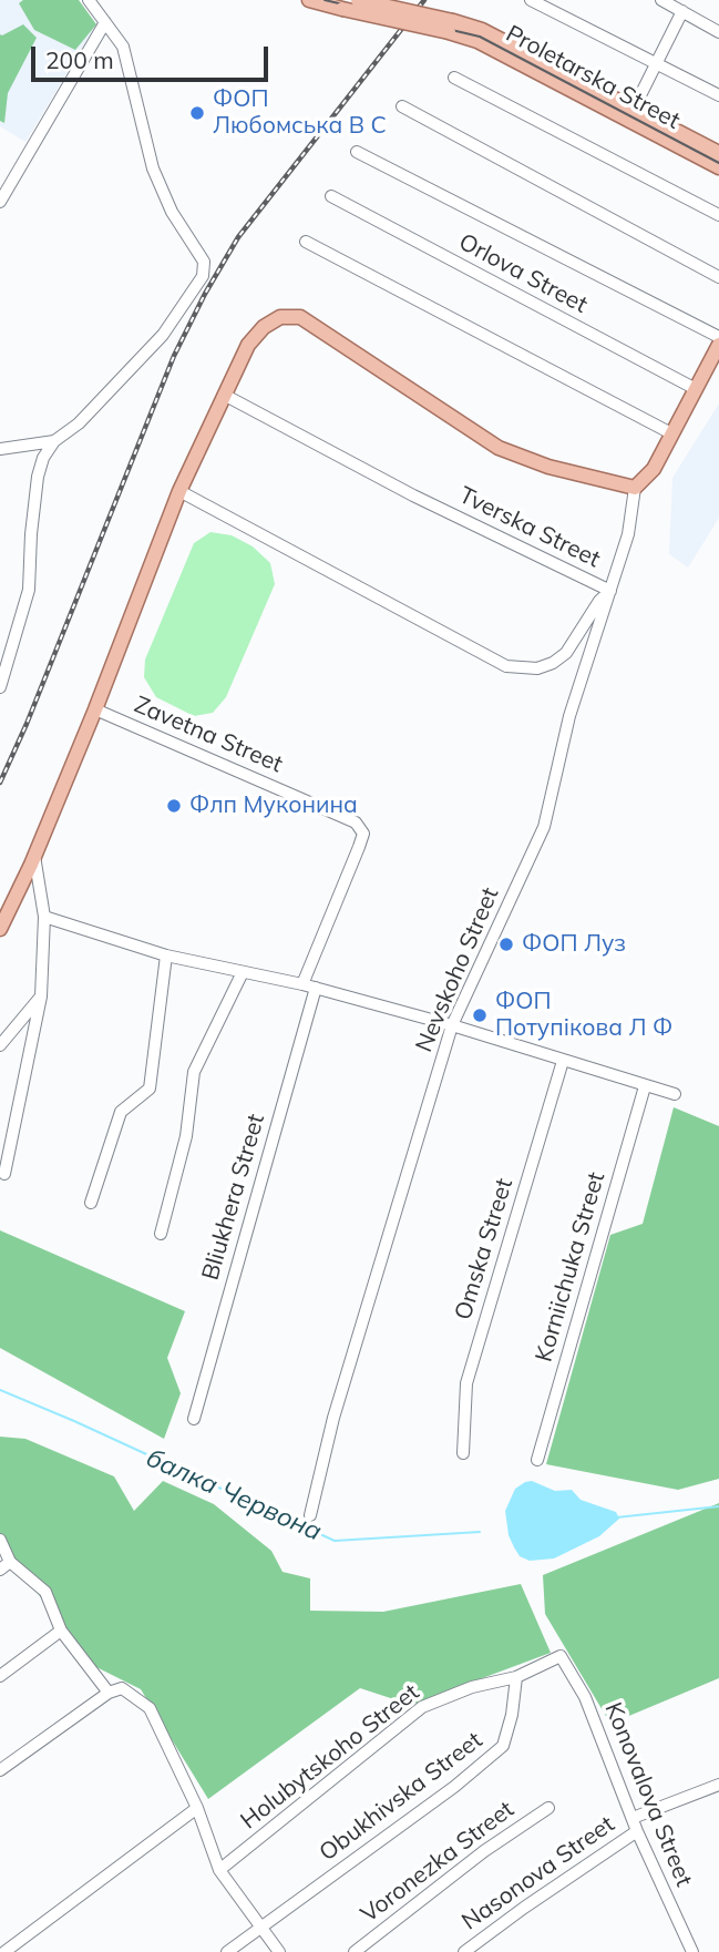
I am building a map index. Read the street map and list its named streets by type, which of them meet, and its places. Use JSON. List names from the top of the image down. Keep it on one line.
{"streets":{"main road":["Proletarska Street"],"street":["Orlova Street","Tverska Street","Zavetna Street","Nevskoho Street","Bliukhera Street","Omska Street","Korniichuka Street","Holubytskoho Street","Konovalova Street","Obukhivska Street","Voronezka Street","Nasonova Street"]},"crossings":[["Tverska Street","Nevskoho Street"],["Holubytskoho Street","Konovalova Street"],["Holubytskoho Street","Obukhivska Street"],["Konovalova Street","Obukhivska Street"],["Konovalova Street","Nasonova Street"]],"water":["балка Червона"],"places":["ФОП Любомська В С","Флп Муконина","ФОП Луз","ФОП Потупікова Л Ф"],"scale_bar":"200 m"}
